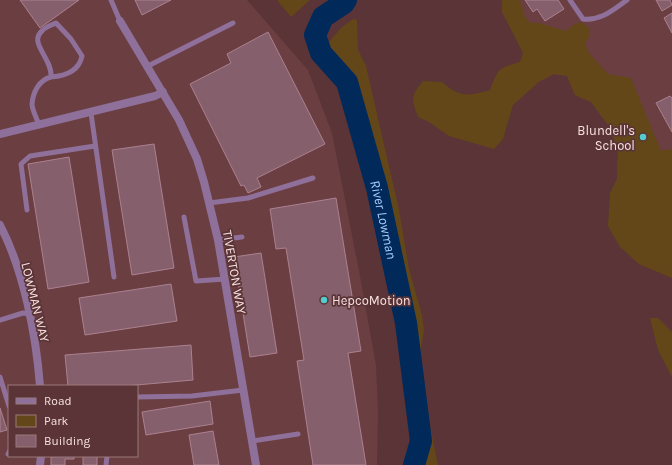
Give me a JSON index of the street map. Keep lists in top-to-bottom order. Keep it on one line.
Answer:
{"streets":{"street":["TIVERTON WAY","LOWMAN WAY"]},"water":["River Lowman"],"places":["Blundell's School","HepcoMotion"],"legend":["Road","Park","Building"]}
